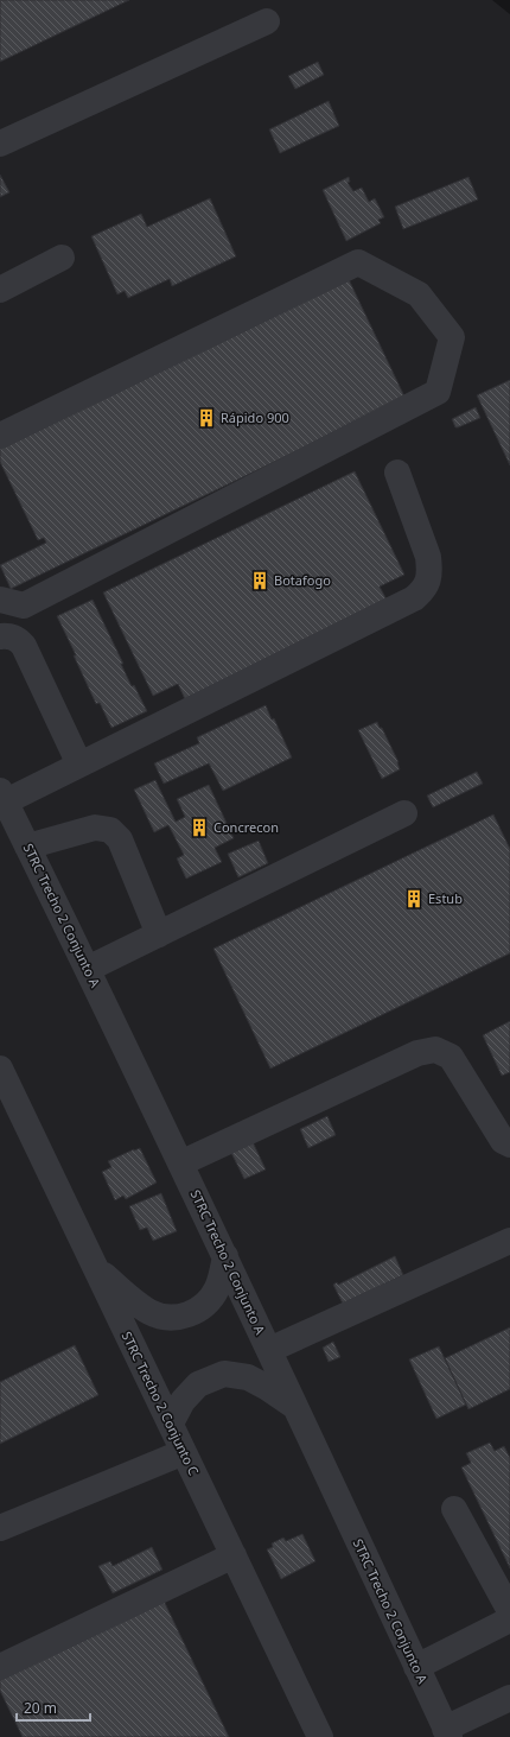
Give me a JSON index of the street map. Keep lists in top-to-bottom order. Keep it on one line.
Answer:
{"streets":{"street":["STRC Trecho 2 Conjunto A","STRC Trecho 2 Conjunto C"]},"places":{"building":["Rápido 900","Botafogo","Concrecon","Estub"]},"scale_bar":"20 m"}
